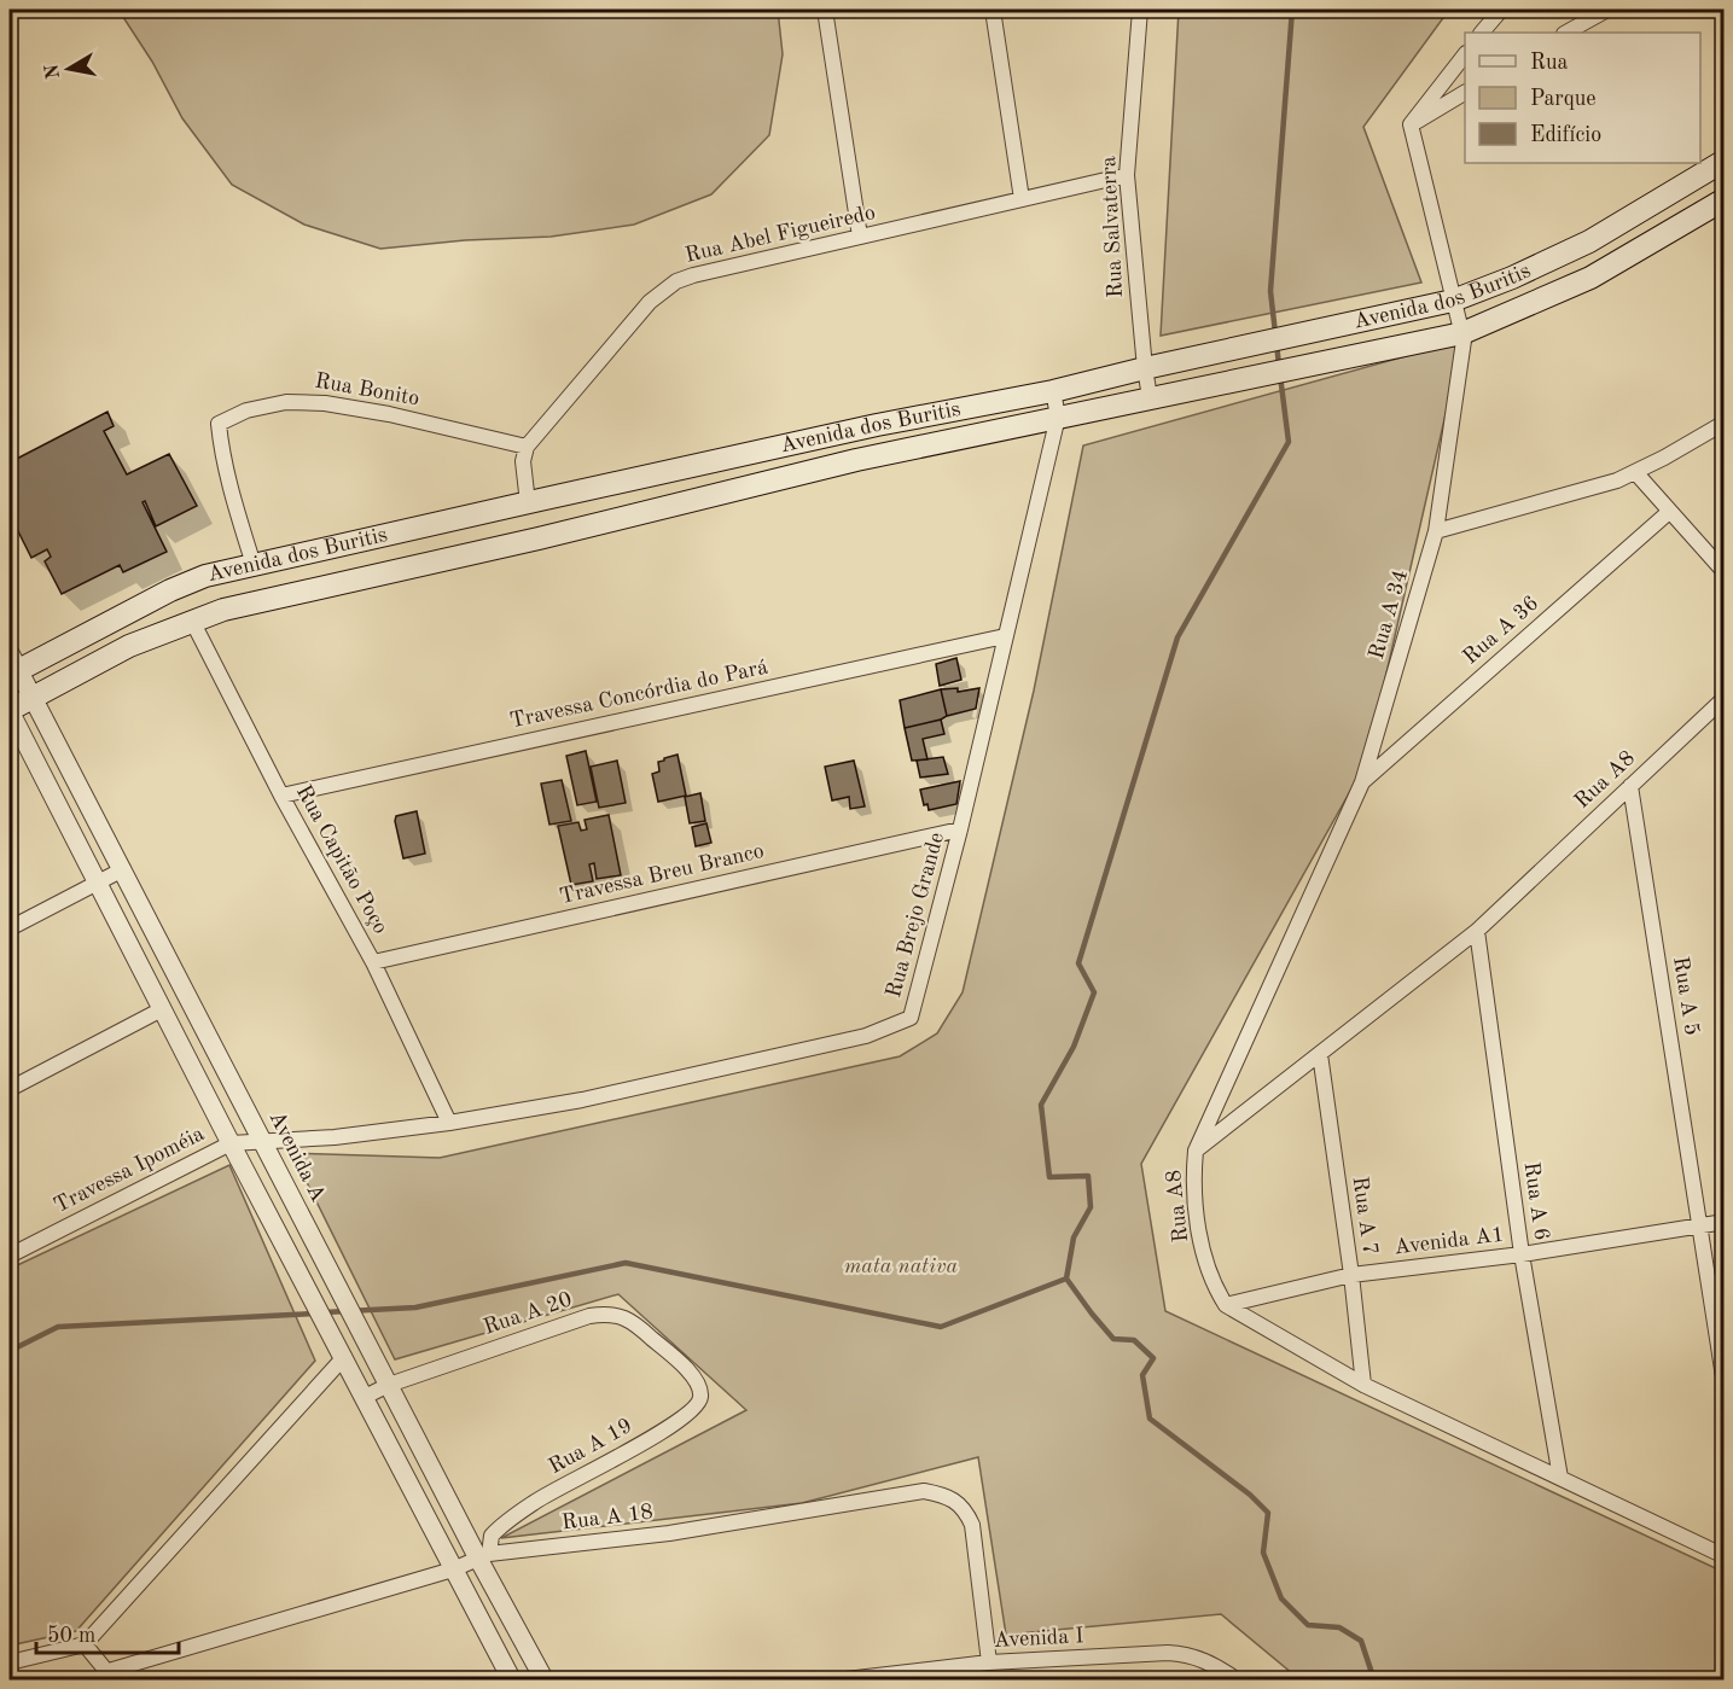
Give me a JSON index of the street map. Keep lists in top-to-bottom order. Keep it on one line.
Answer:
{"streets":{"main road":["Avenida dos Buritis"],"street":["Rua Salvaterra","Rua Abel Figueiredo","Rua Bonito","Rua A 34","Rua A 36","Travessa Concórdia do Pará","Rua A8","Rua Capitão Poço","Travessa Breu Branco","Rua Brejo Grande","Rua A 5","Avenida A","Travessa Ipoméia","Rua A 6","Rua A 7","Avenida A1","Rua A 20","Rua A 19","Rua A 18","Avenida I"]},"crossings":[["Rua Salvaterra","Rua Abel Figueiredo"],["Rua Salvaterra","Avenida dos Buritis"],["Rua Abel Figueiredo","Rua Bonito"],["Avenida dos Buritis","Rua Bonito"],["Avenida dos Buritis","Rua A 34"],["Avenida dos Buritis","Rua Capitão Poço"],["Avenida dos Buritis","Rua Brejo Grande"],["Avenida dos Buritis","Avenida A"],["Rua A 34","Rua A 36"],["Rua A 34","Rua A8"],["Travessa Concórdia do Pará","Rua Capitão Poço"],["Travessa Concórdia do Pará","Rua Brejo Grande"],["Rua A8","Rua A 5"],["Rua A8","Rua A 6"],["Rua A8","Rua A 7"],["Rua A8","Avenida A1"],["Rua Capitão Poço","Travessa Breu Branco"],["Rua Capitão Poço","Rua Brejo Grande"],["Travessa Breu Branco","Rua Brejo Grande"],["Rua Brejo Grande","Avenida A"],["Rua Brejo Grande","Travessa Ipoméia"],["Rua A 5","Avenida A1"],["Avenida A","Rua A 20"],["Avenida A","Rua A 19"],["Avenida A","Rua A 18"],["Rua A 6","Avenida A1"],["Rua A 7","Avenida A1"],["Rua A 20","Rua A 19"],["Rua A 19","Rua A 18"],["Rua A 18","Avenida I"]],"parks":["mata nativa"],"legend":["Rua","Parque","Edifício"],"scale_bar":"50 m","north":"left"}
